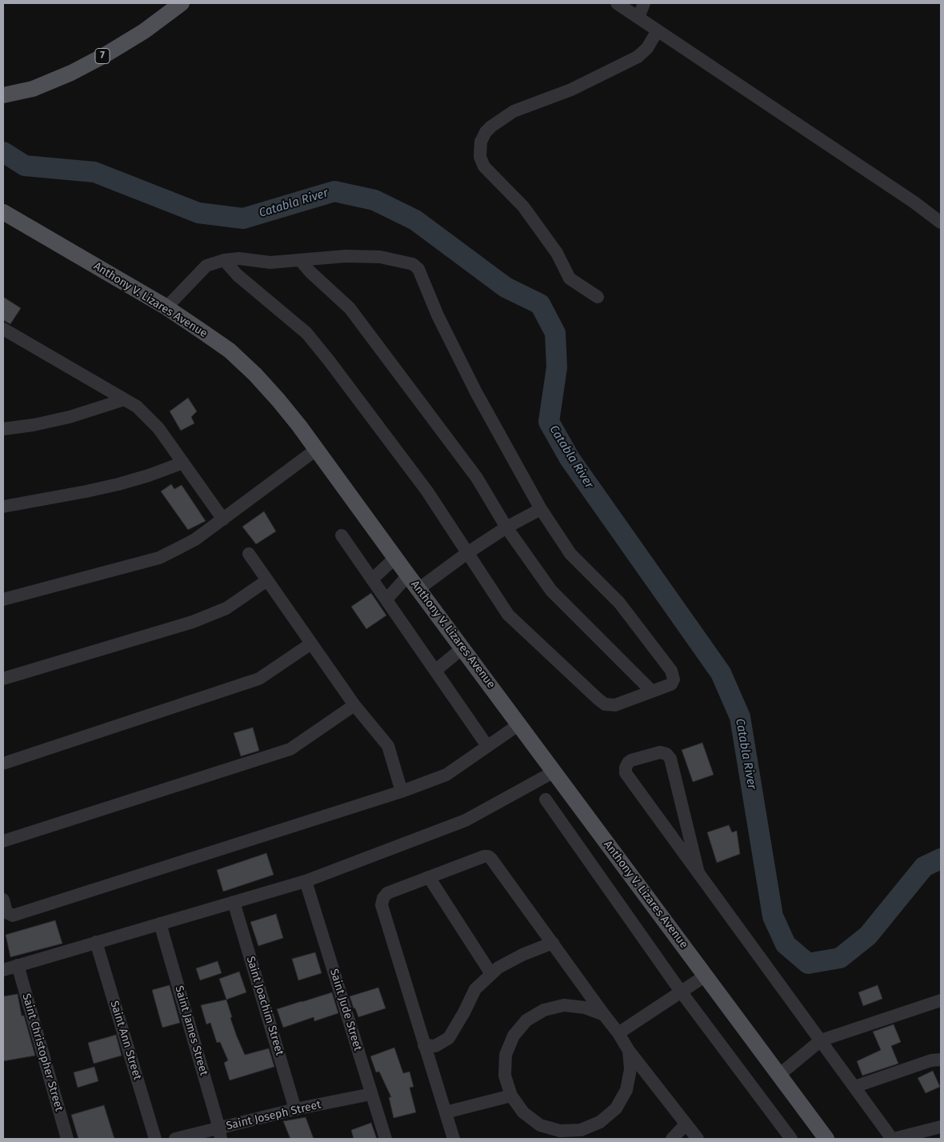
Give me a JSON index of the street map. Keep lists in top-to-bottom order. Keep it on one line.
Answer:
{"streets":{"main road":["7","Anthony V. Lizares Avenue"],"street":["Saint Joachim Street","Saint Jude Street","Saint James Street","Saint Ann Street","Saint Christopher Street","Saint Joseph Street"]},"crossings":[["Saint Joachim Street","Saint Joseph Street"],["Saint Jude Street","Saint Joseph Street"],["Saint James Street","Saint Joseph Street"]],"water":["Catabla River"]}
